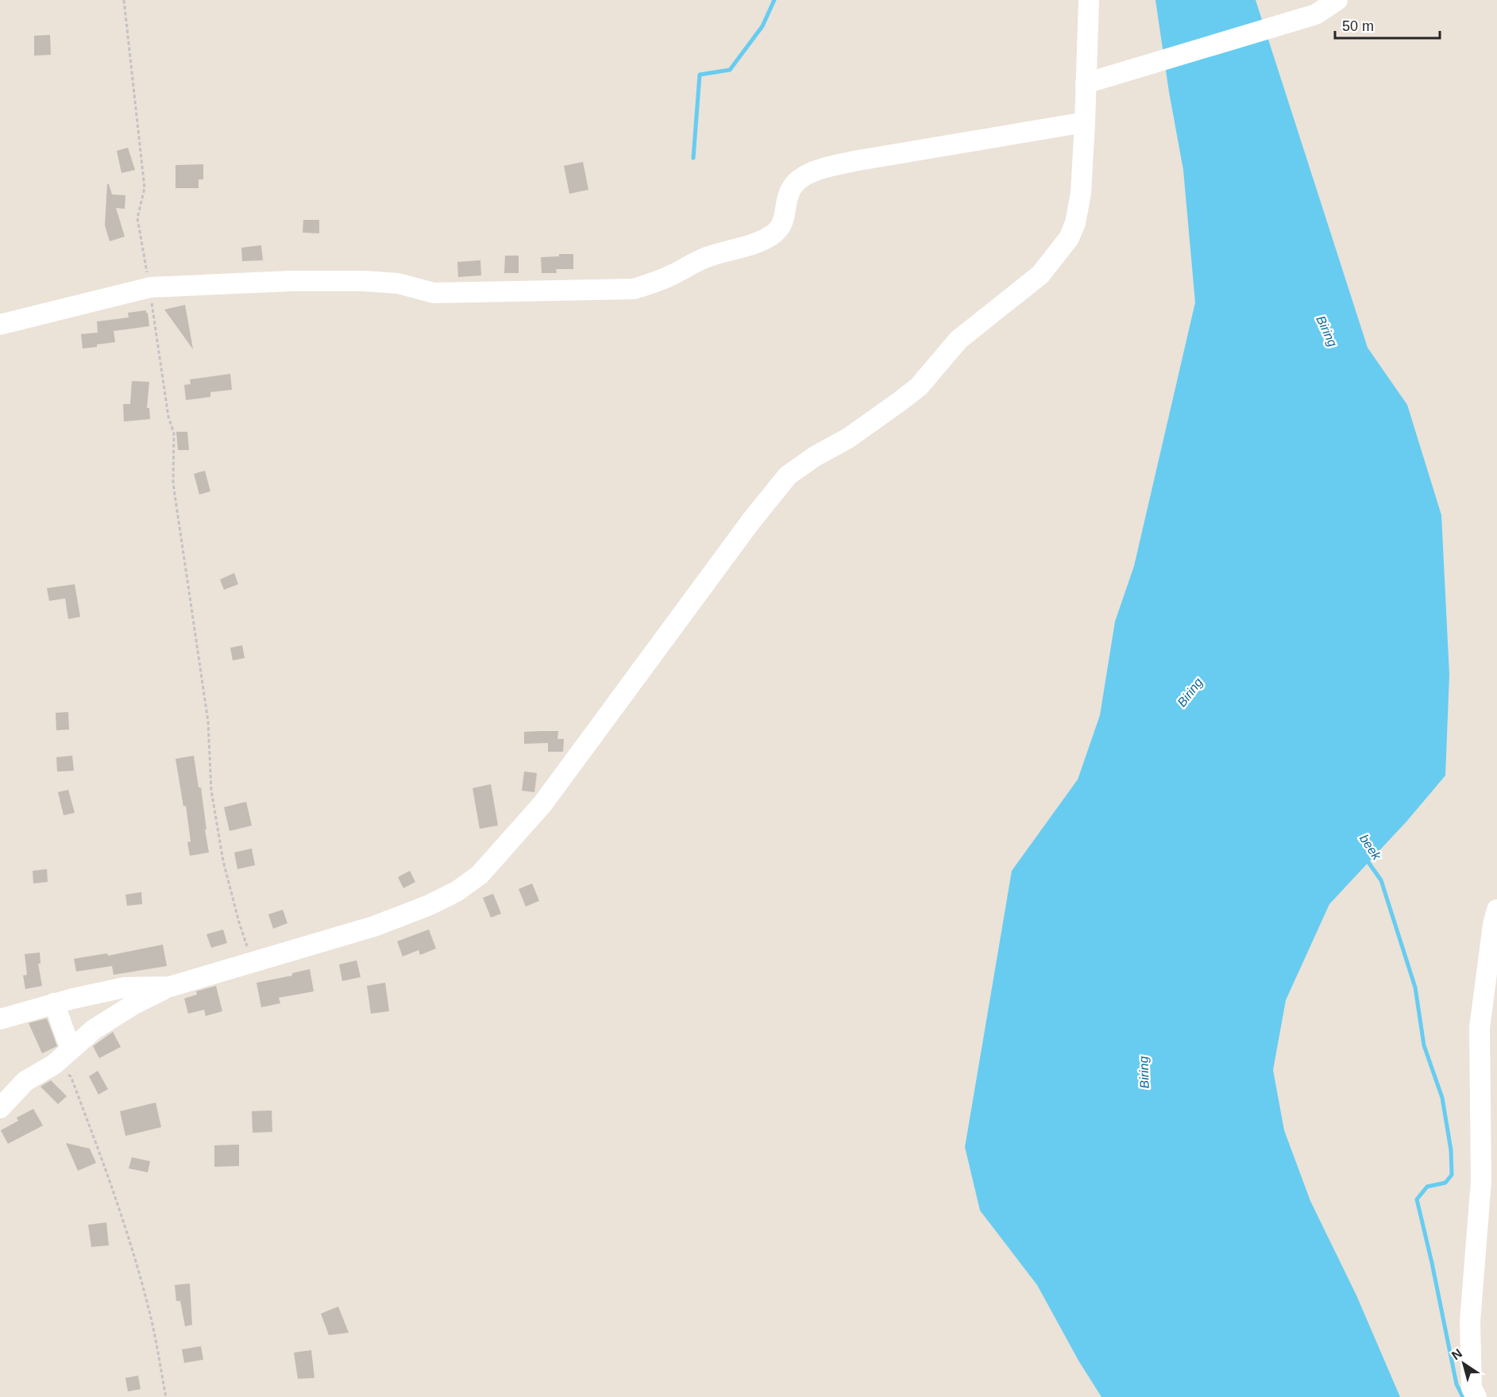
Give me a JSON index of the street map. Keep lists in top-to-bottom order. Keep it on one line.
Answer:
{"water":["Biring","beek"],"scale_bar":"50 m","north":"top left"}
